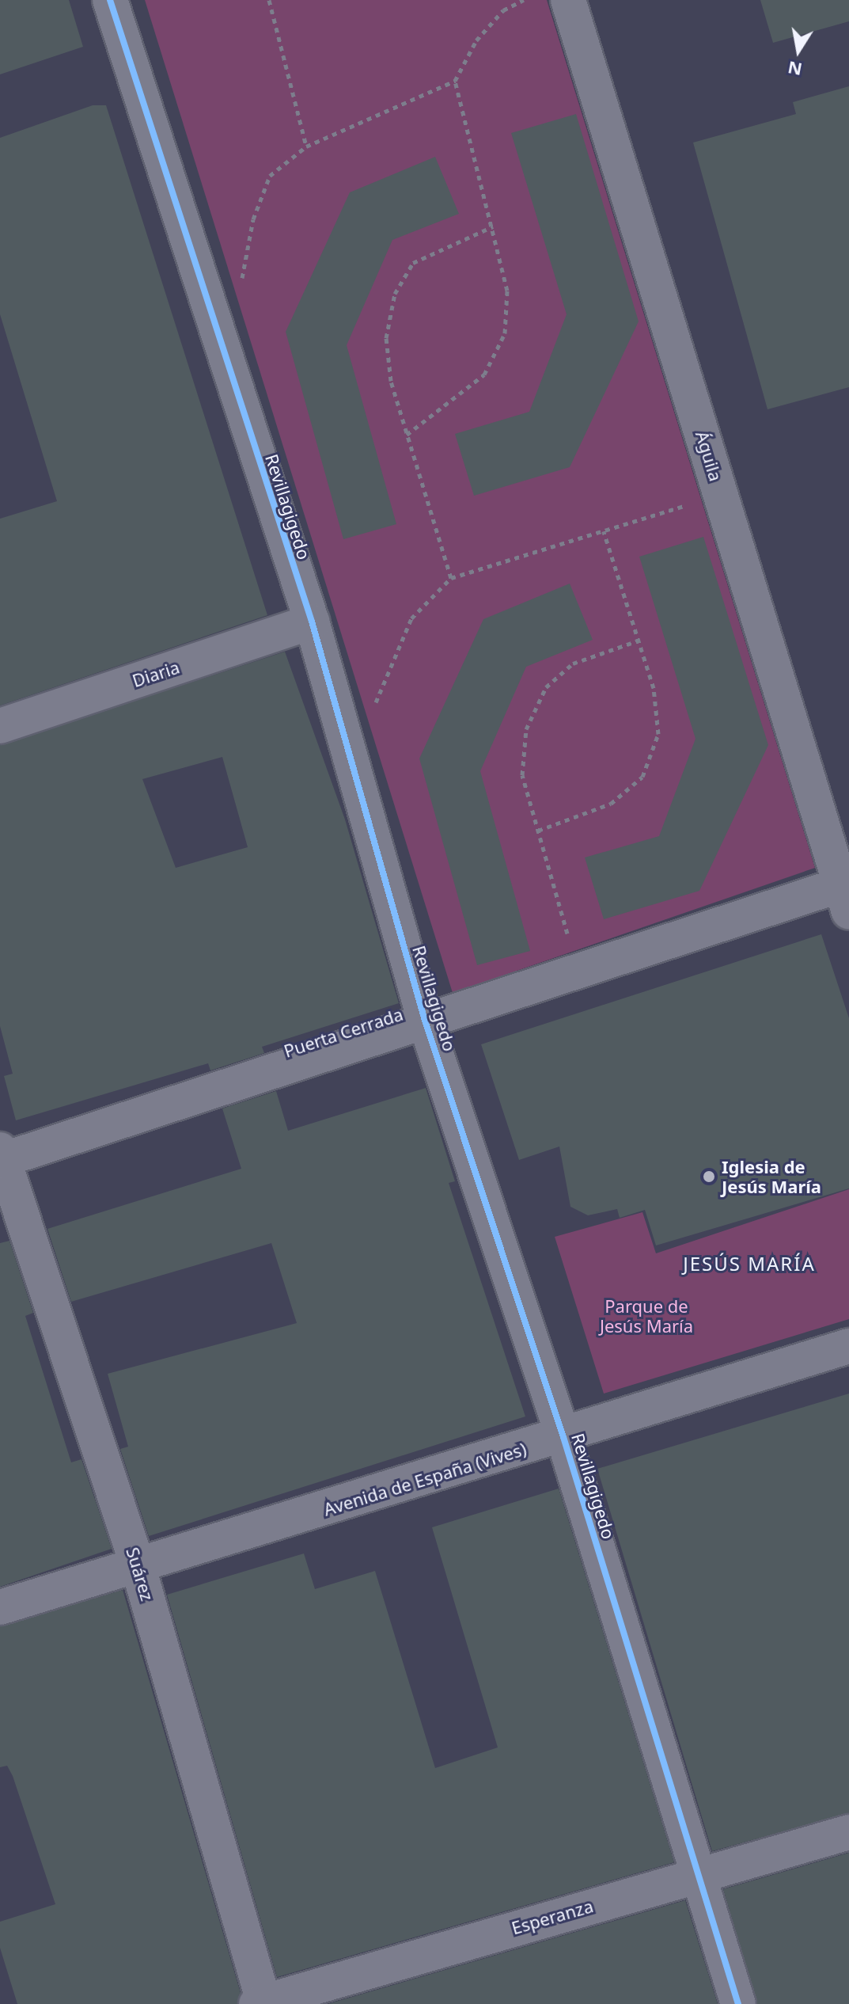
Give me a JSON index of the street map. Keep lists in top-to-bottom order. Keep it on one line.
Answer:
{"streets":{"street":["Águila","Revillagigedo","Diaria","Puerta Cerrada","Avenida de España (Vives)","Suárez","Esperanza"]},"crossings":[["Águila","Puerta Cerrada"],["Revillagigedo","Diaria"],["Revillagigedo","Puerta Cerrada"],["Revillagigedo","Avenida de España (Vives)"],["Revillagigedo","Esperanza"],["Puerta Cerrada","Suárez"],["Avenida de España (Vives)","Suárez"],["Suárez","Esperanza"]],"districts":["JESÚS MARÍA"],"parks":["Parque de Jesús María"],"places":["Iglesia de Jesús María"],"north":"bottom"}
